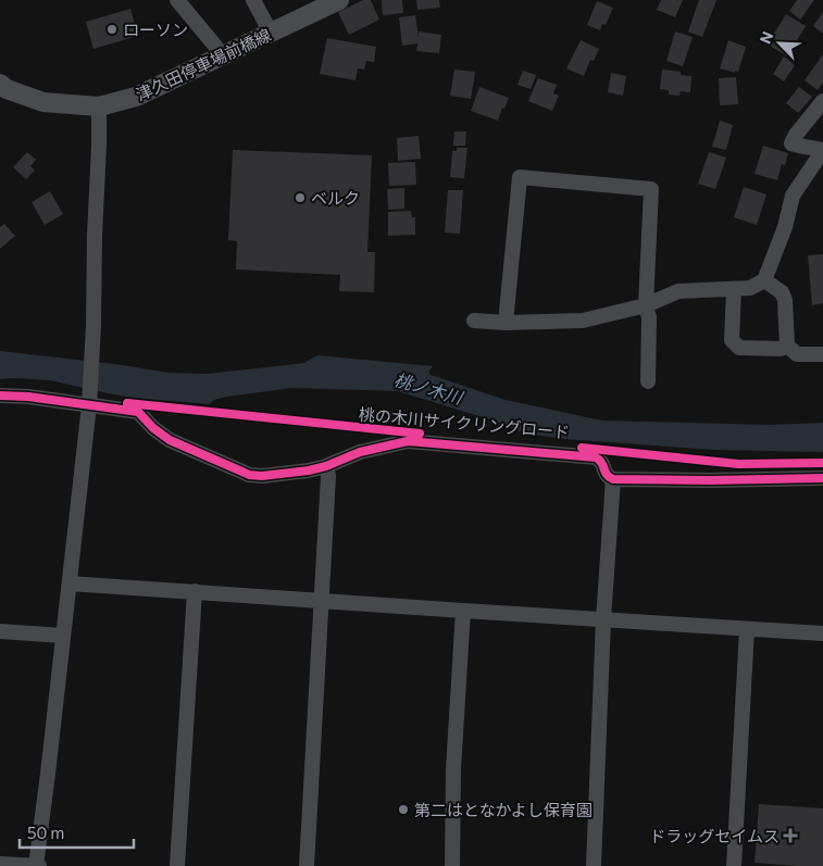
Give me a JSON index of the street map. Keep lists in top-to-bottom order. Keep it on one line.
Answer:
{"streets":{"main road":["津久田停車場前橋線"],"cycle path":["桃の木川サイクリングロード"]},"water":["桃ノ木川"],"places":{"other":["ローソン","ベルク","第二はとなかよし保育園"],"health":["ドラッグセイムス"]},"scale_bar":"50 m","north":"top left"}
